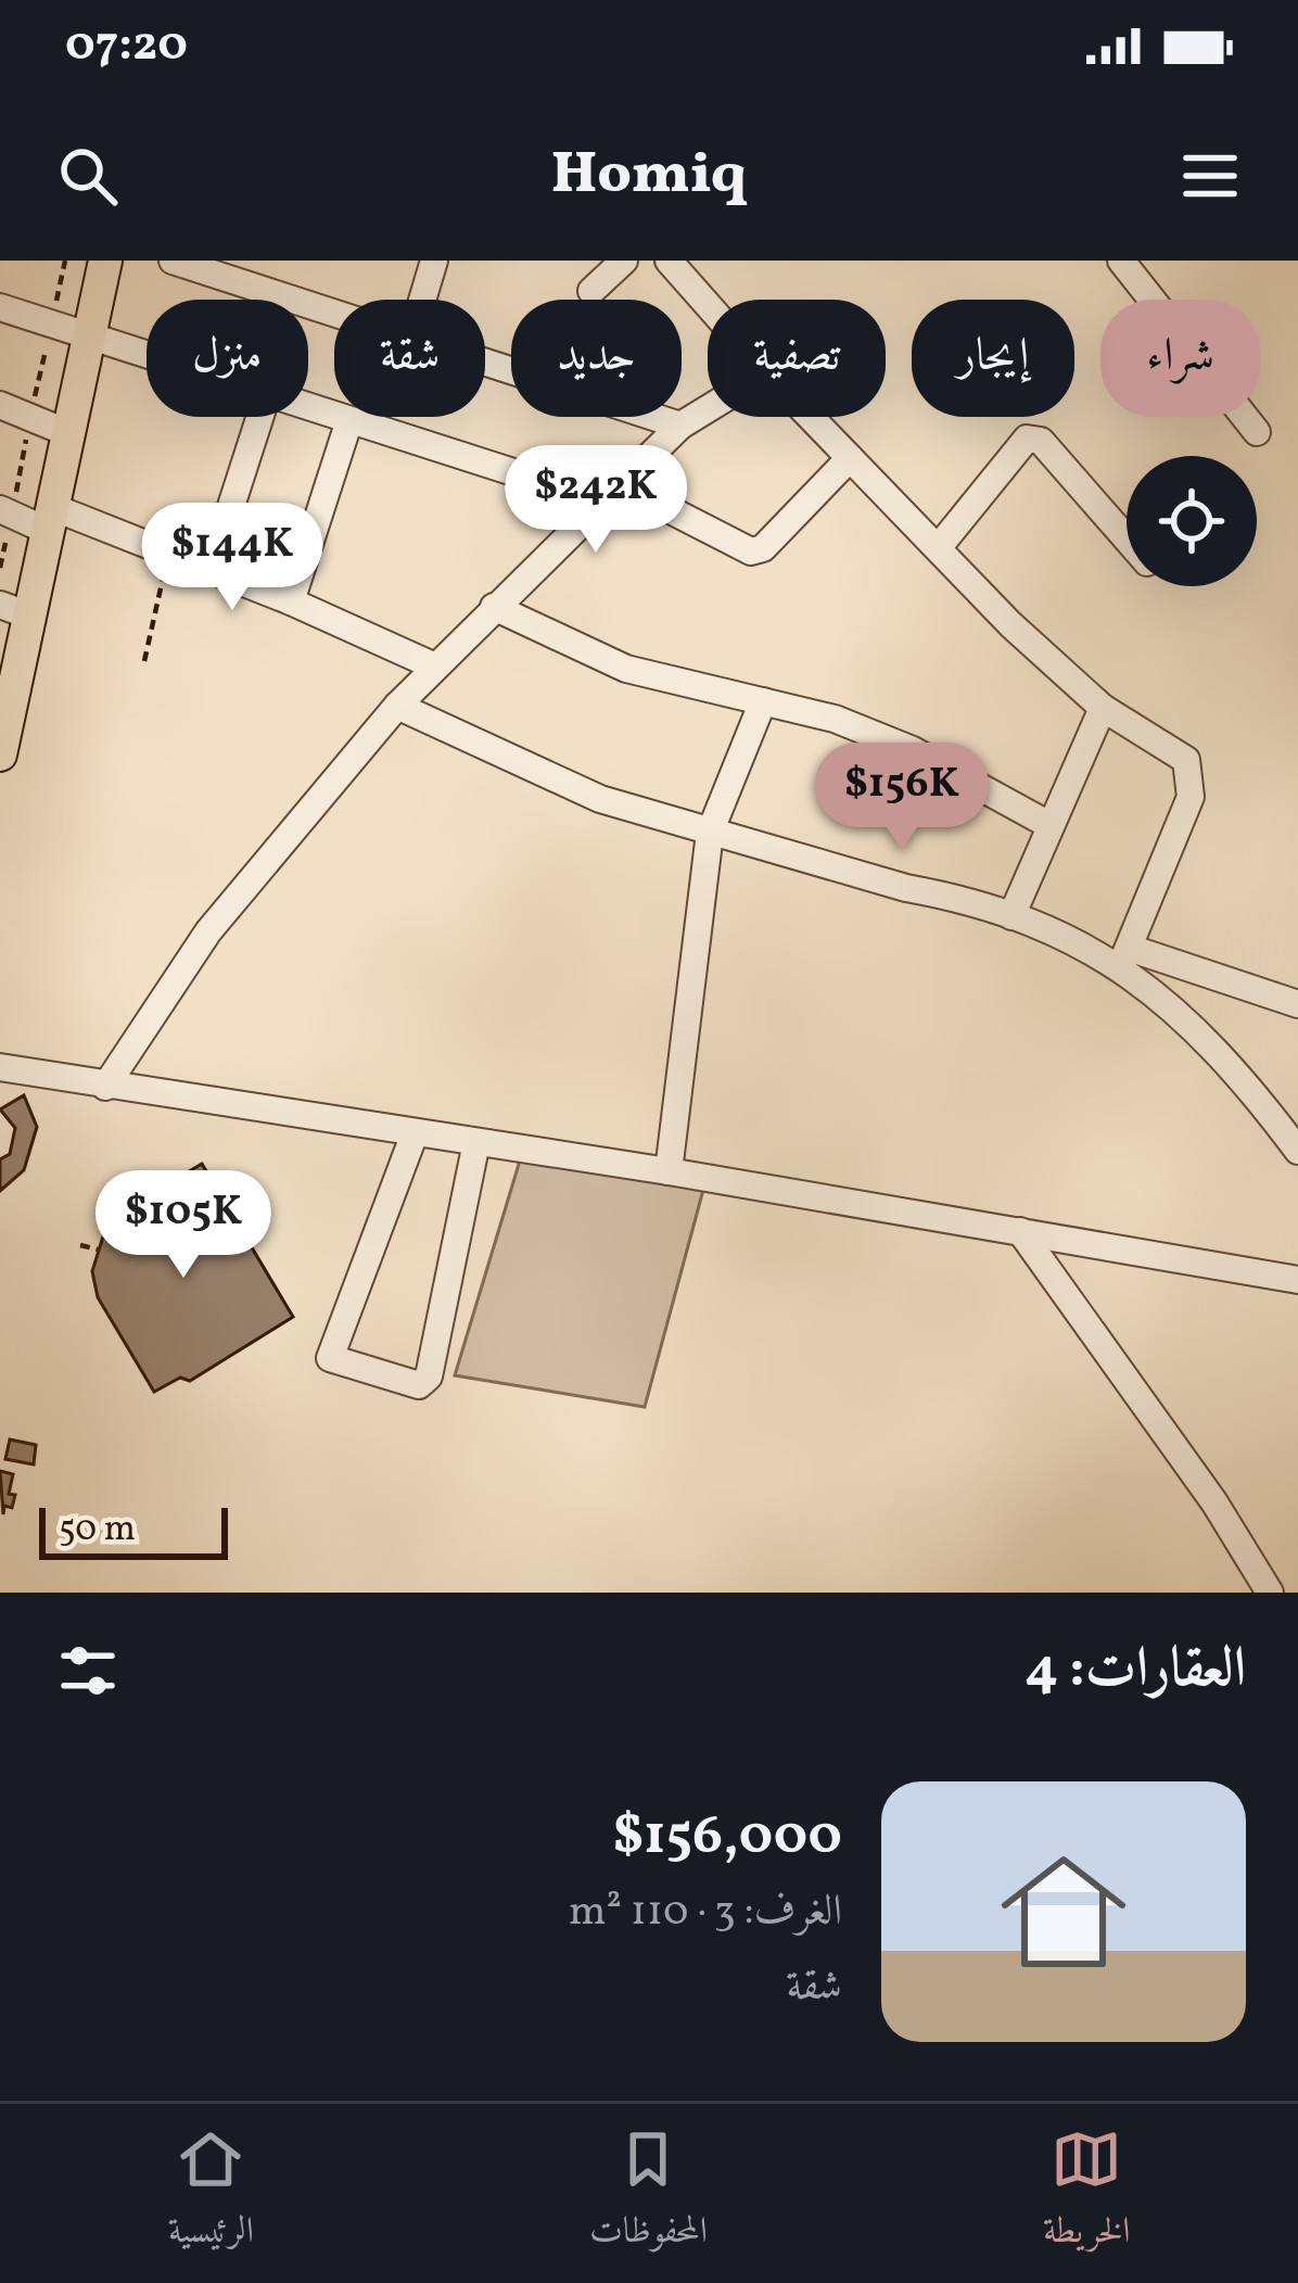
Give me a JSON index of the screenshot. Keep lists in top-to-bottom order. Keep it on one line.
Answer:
{"scale_bar":"50 m","page":{"status":"07:20","header":"Homiq","chip":["شراء","إيجار","تصفية","جديد","شقة","منزل"],"price":["$242K","$144K","$156K","$105K"],"scale":"50 m","heading":"العقارات: 4","list":[{"name":"$156,000","note":"الغرف: 3 · 110 m² · شقة"}],"tabs":["الخريطة","المحفوظات","الرئيسية"]}}
